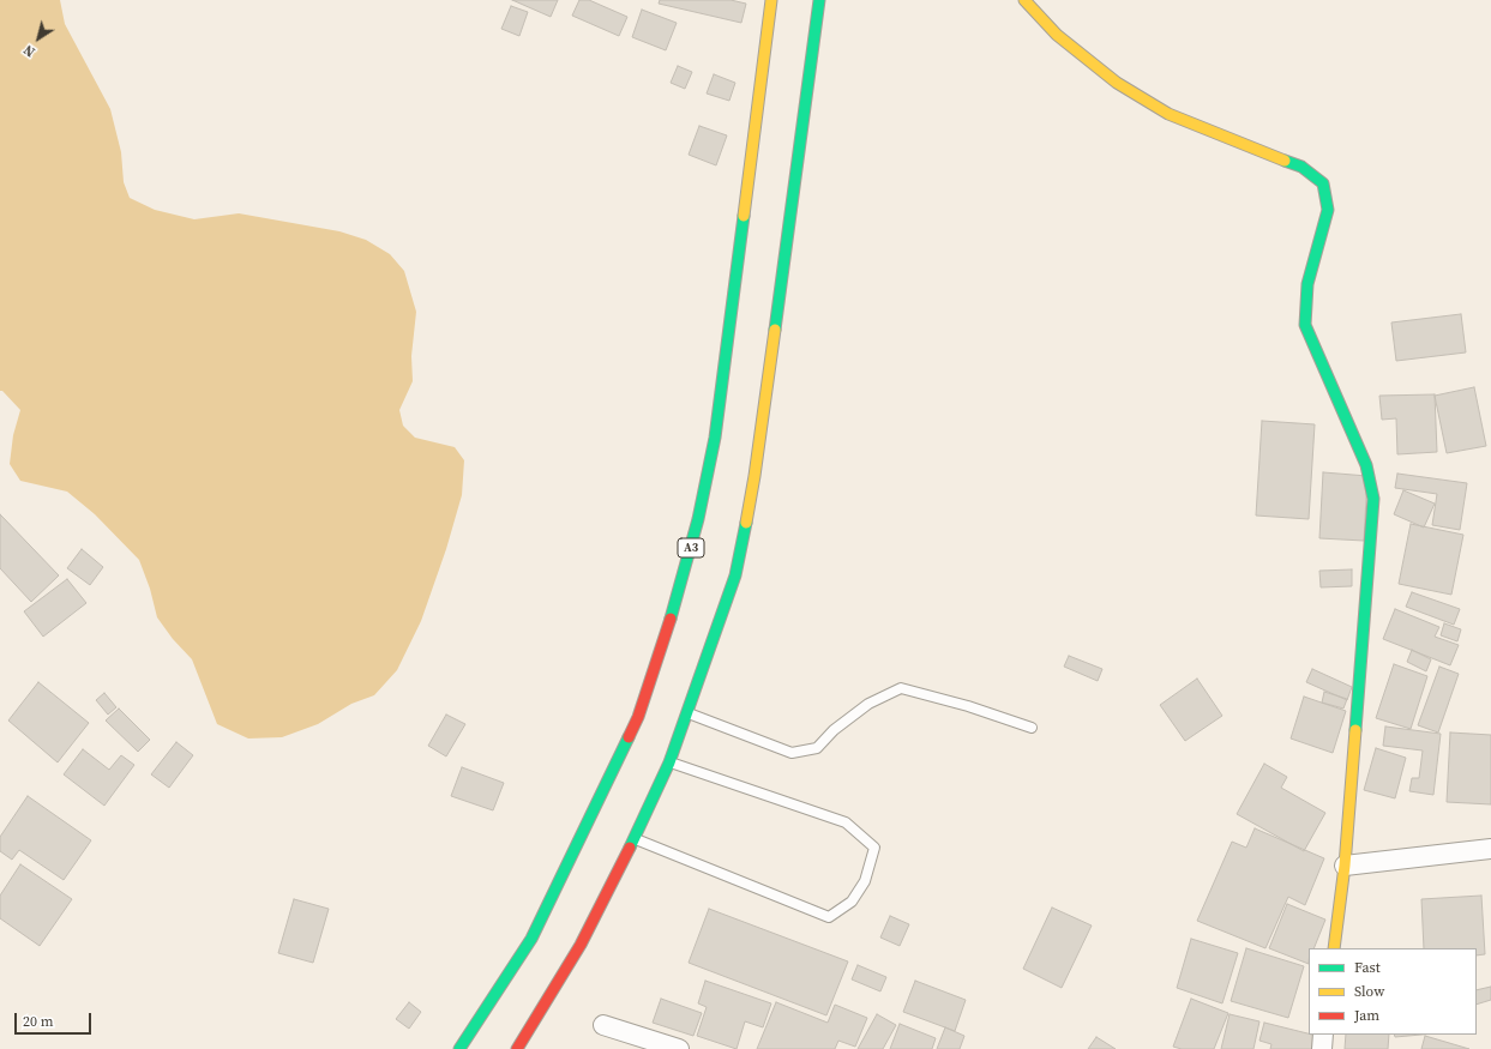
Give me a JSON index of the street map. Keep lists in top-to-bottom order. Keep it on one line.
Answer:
{"streets":{"main road":["A3"]},"legend":["Fast","Slow","Jam"],"scale_bar":"20 m","north":"bottom left"}
